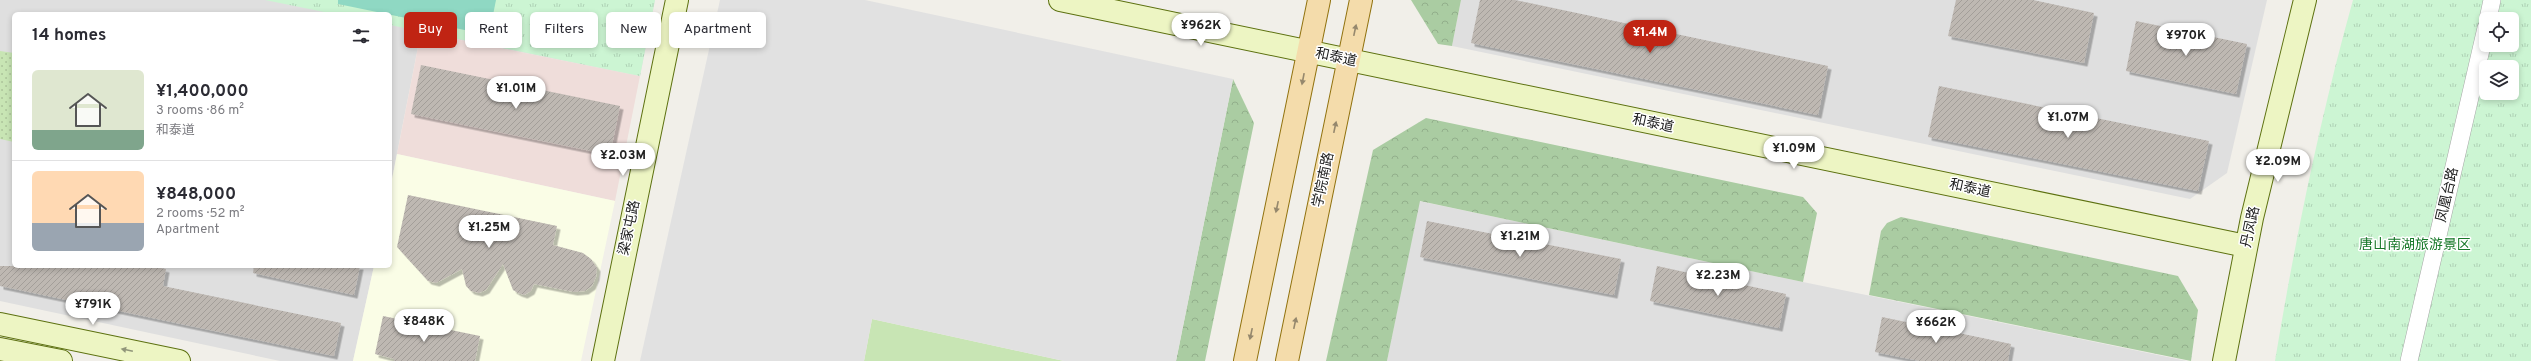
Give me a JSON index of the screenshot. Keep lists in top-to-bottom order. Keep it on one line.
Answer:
{"streets":{"main road":["学院南路"],"street":["和泰道","凤凰台路","丹凤路","梁家屯路"]},"crossings":[["和泰道","学院南路"],["和泰道","丹凤路"]],"parks":["唐山南湖旅游景区"],"page":{"chip":["Buy","Rent","Filters","New","Apartment"],"heading":"14 homes","price":["¥962K","¥1.4M","¥970K","¥1.01M","¥1.07M","¥1.09M","¥2.03M","¥2.09M","¥1.25M","¥1.21M","¥2.23M","¥791K","¥848K","¥662K"],"list":[{"name":"¥1,400,000","note":"3 rooms · 86 m² · 和泰道"},{"name":"¥848,000","note":"2 rooms · 52 m² · Apartment"}]}}
